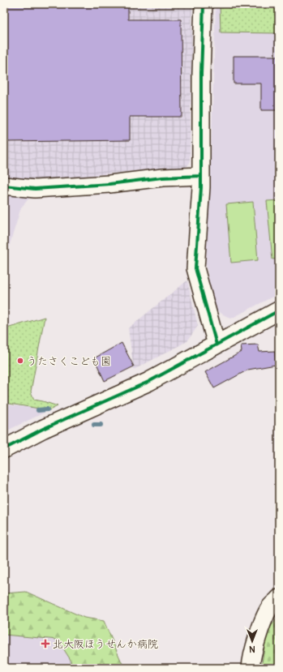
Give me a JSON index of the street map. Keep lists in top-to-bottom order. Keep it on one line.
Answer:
{"places":{"other":["うたさくこども園"],"health":["北大阪ほうせんか病院"]},"north":"bottom"}
